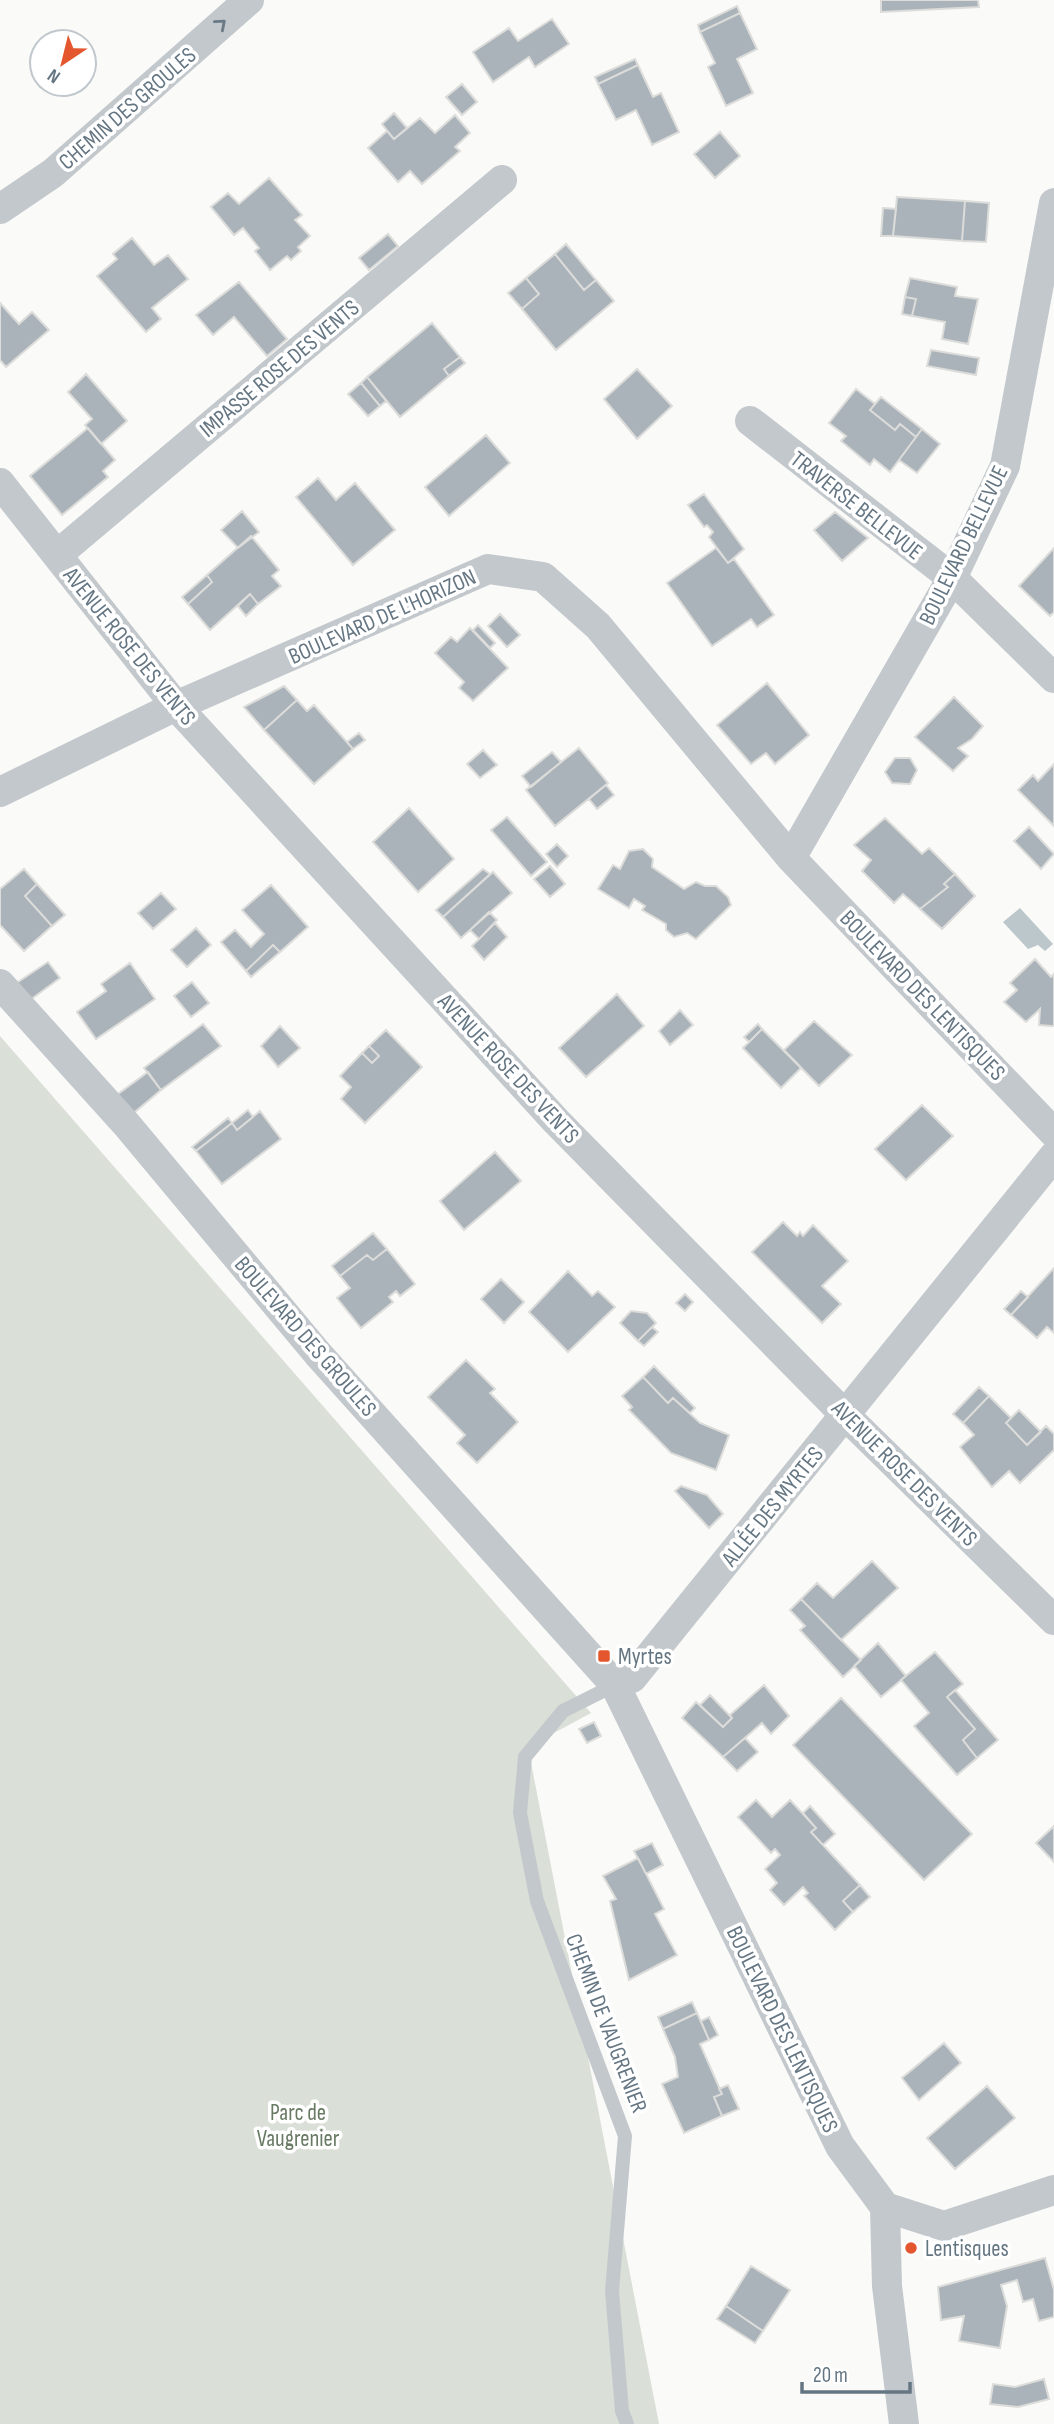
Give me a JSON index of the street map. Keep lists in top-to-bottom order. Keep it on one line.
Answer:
{"streets":{"street":["CHEMIN DES GROULES","IMPASSE ROSE DES VENTS","TRAVERSE BELLEVUE","BOULEVARD BELLEVUE","BOULEVARD DE L'HORIZON","AVENUE ROSE DES VENTS","BOULEVARD DES LENTISQUES","BOULEVARD DES GROULES","ALLÉE DES MYRTES"],"lane":["CHEMIN DE VAUGRENIER"]},"crossings":[["IMPASSE ROSE DES VENTS","AVENUE ROSE DES VENTS"],["TRAVERSE BELLEVUE","BOULEVARD BELLEVUE"],["BOULEVARD BELLEVUE","BOULEVARD DE L'HORIZON"],["BOULEVARD BELLEVUE","BOULEVARD DES LENTISQUES"],["BOULEVARD DE L'HORIZON","AVENUE ROSE DES VENTS"],["BOULEVARD DE L'HORIZON","BOULEVARD DES LENTISQUES"],["AVENUE ROSE DES VENTS","ALLÉE DES MYRTES"],["BOULEVARD DES LENTISQUES","BOULEVARD DES GROULES"],["BOULEVARD DES LENTISQUES","ALLÉE DES MYRTES"],["BOULEVARD DES LENTISQUES","CHEMIN DE VAUGRENIER"],["BOULEVARD DES GROULES","ALLÉE DES MYRTES"],["BOULEVARD DES GROULES","CHEMIN DE VAUGRENIER"],["ALLÉE DES MYRTES","CHEMIN DE VAUGRENIER"]],"one_way":["CHEMIN DES GROULES"],"parks":["Parc de Vaugrenier"],"places":{"transit":["Myrtes"],"other":["Lentisques"]},"scale_bar":"20 m","north":"bottom left"}
